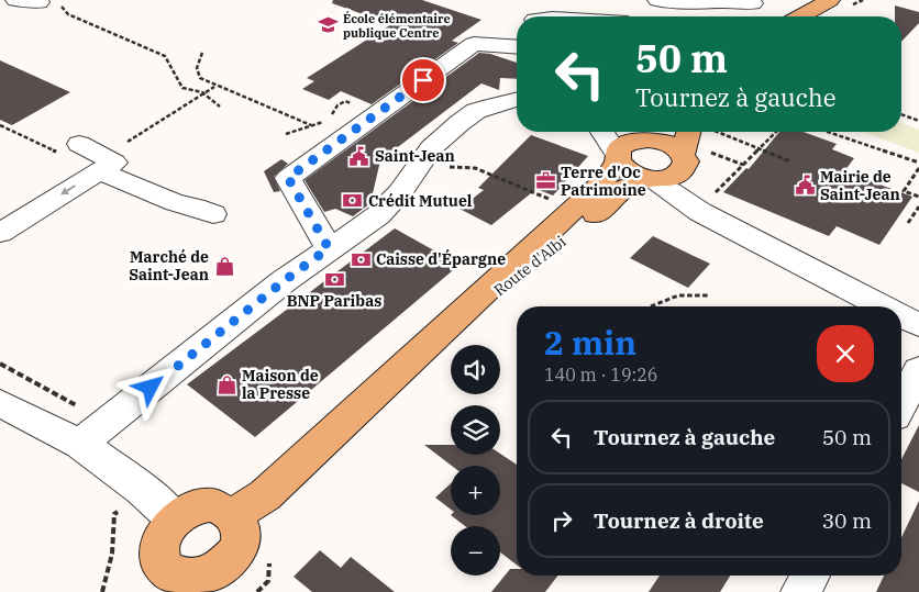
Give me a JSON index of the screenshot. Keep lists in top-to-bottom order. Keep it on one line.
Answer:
{"streets":{"main road":["Route d'Albi"]},"places":{"school or university":["École élémentaire publique Centre"],"public building":["Saint-Jean","Mairie de Saint-Jean"],"office":["Terre d'Oc Patrimoine"],"bank":["Crédit Mutuel","Caisse d'Épargne","BNP Paribas"],"shop":["Marché de Saint-Jean","Maison de la Presse"]},"page":{"turn":["50 m","Tournez à gauche"],"heading":["2 min","140 m · 19:26"],"map_buttons":["+","−"],"list":[{"name":"Tournez à gauche","value":"50 m"},{"name":"Tournez à droite","value":"30 m"}]}}
